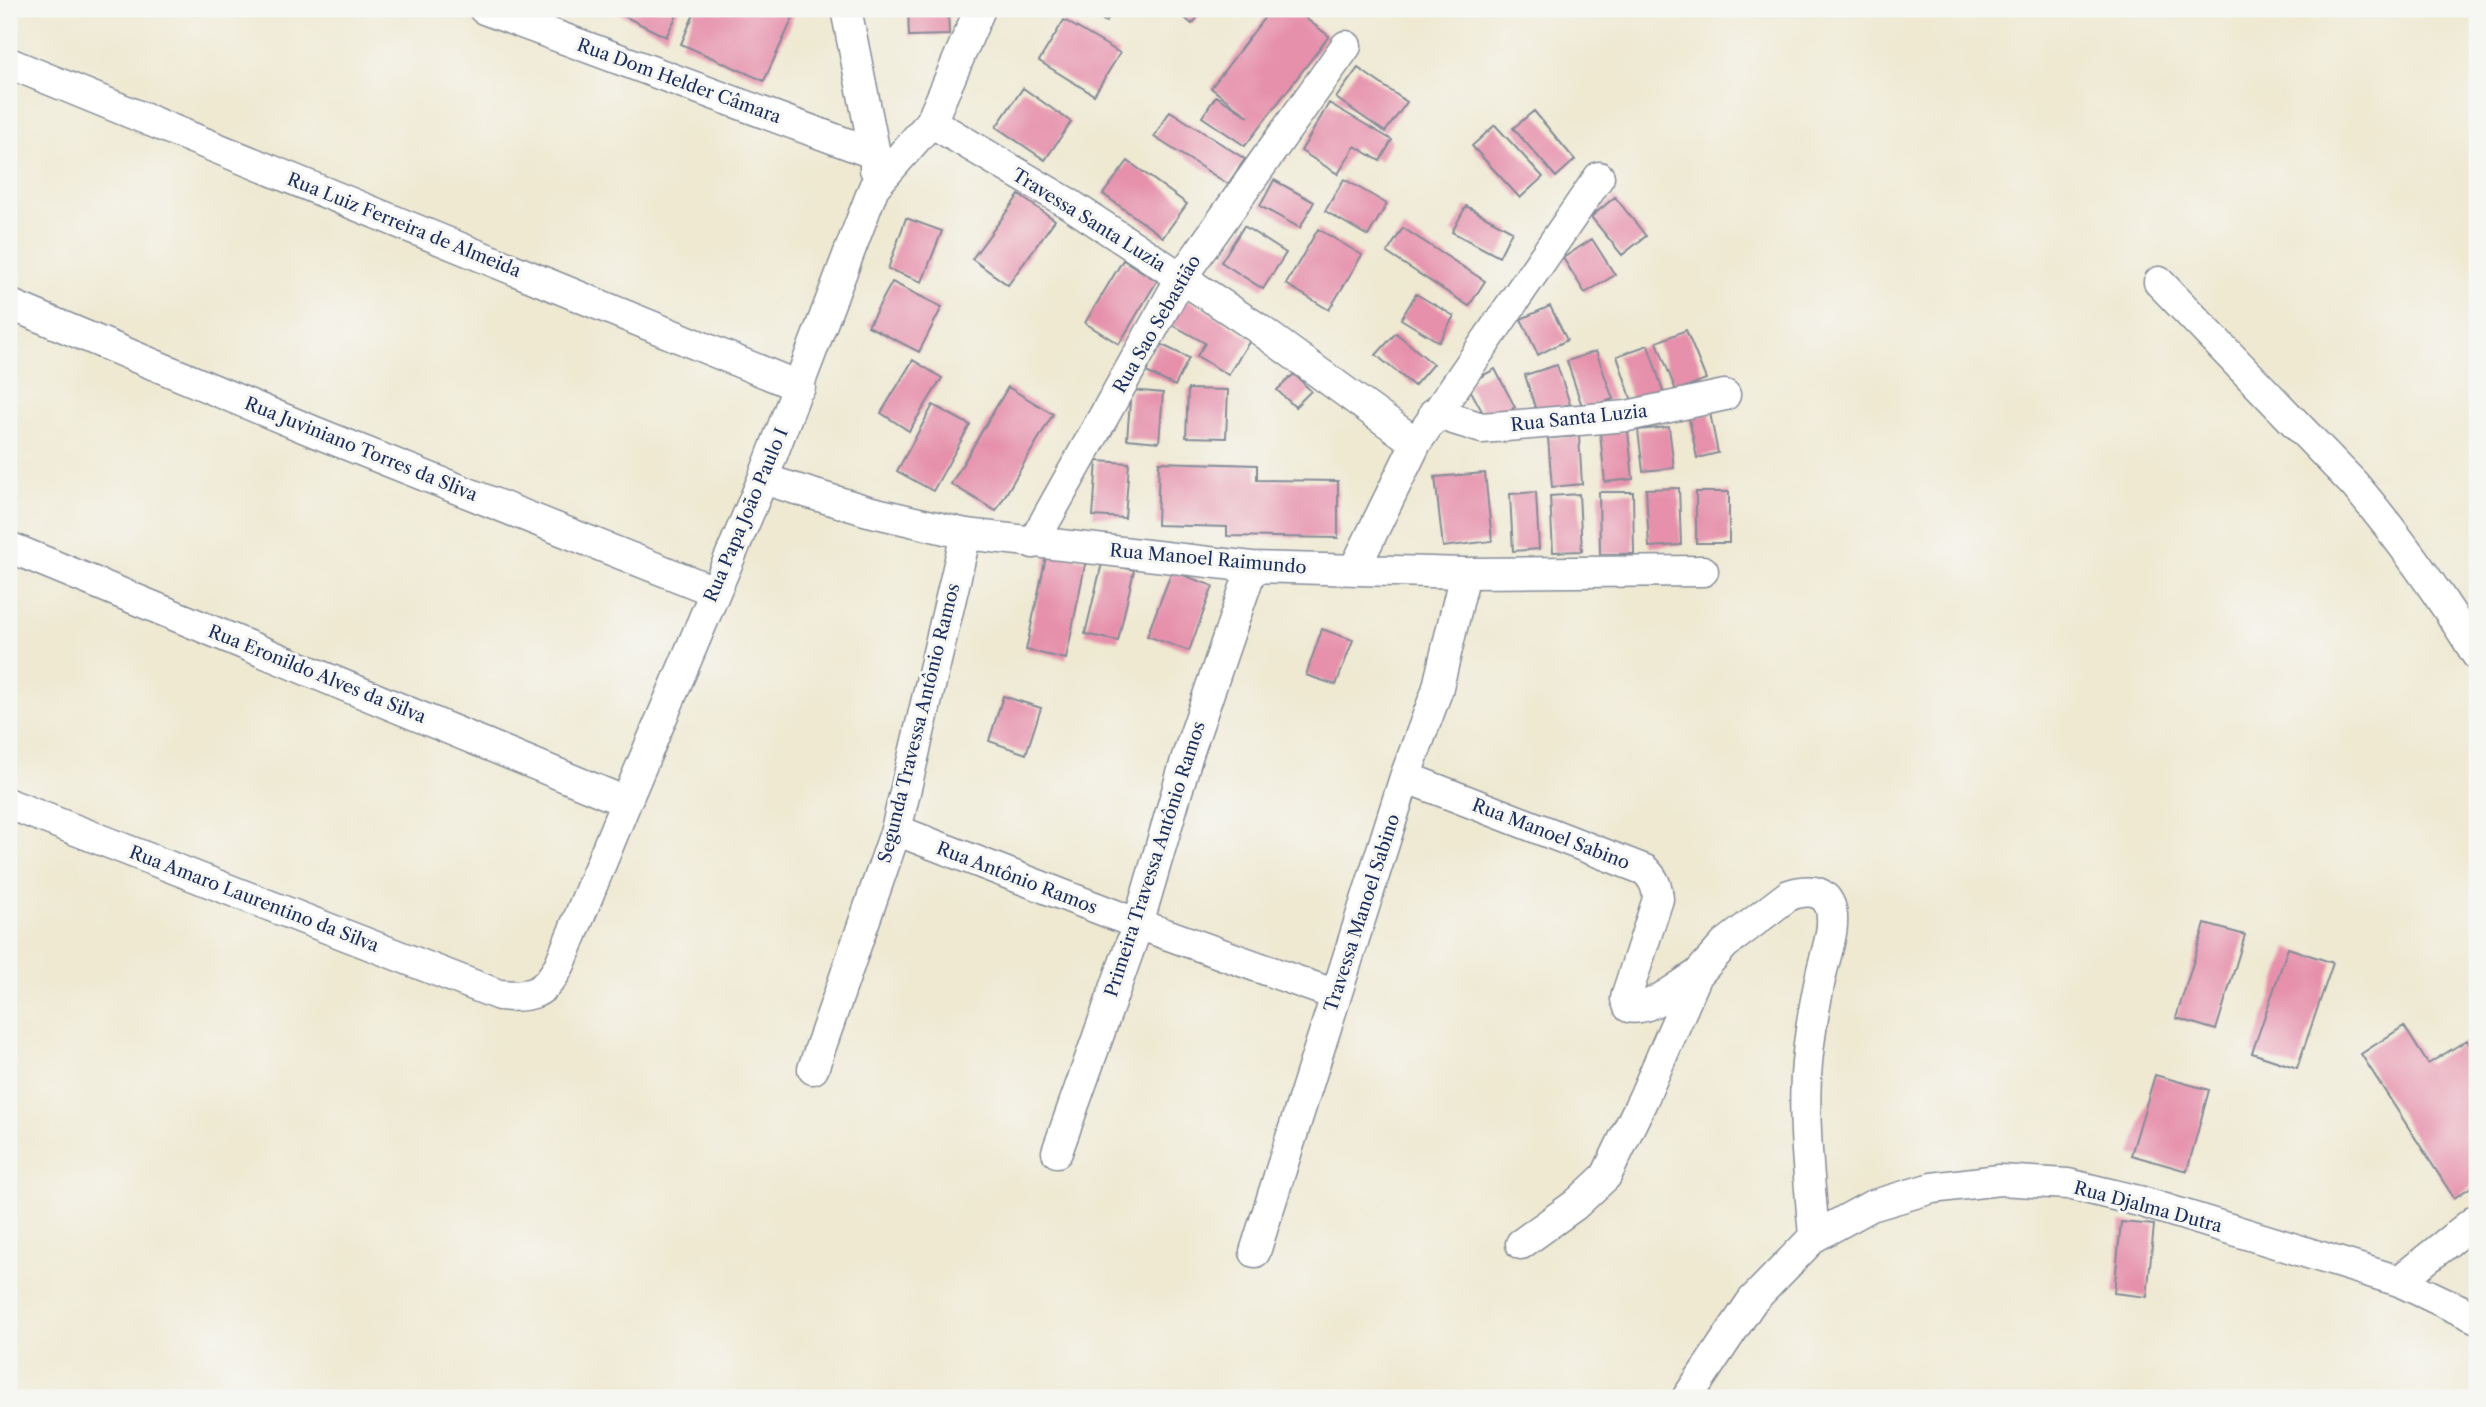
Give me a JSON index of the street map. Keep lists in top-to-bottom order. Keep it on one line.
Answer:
{"streets":{"street":["Rua Dom Helder Câmara","Travessa Santa Luzia","Rua Luiz Ferreira de Almeida","Rua Sao Sebastião","Rua Santa Luzia","Rua Juviniano Torres da Sliva","Rua Papa João Paulo I","Rua Manoel Raimundo","Rua Eronildo Alves da Silva","Segunda Travessa Antônio Ramos","Rua Manoel Sabino","Primeira Travessa Antônio Ramos","Rua Antônio Ramos","Rua Amaro Laurentino da Silva","Travessa Manoel Sabino","Rua Djalma Dutra"]},"crossings":[["Travessa Santa Luzia","Rua Sao Sebastião"],["Travessa Santa Luzia","Rua Papa João Paulo I"],["Rua Luiz Ferreira de Almeida","Rua Papa João Paulo I"],["Rua Sao Sebastião","Rua Manoel Raimundo"],["Rua Juviniano Torres da Sliva","Rua Papa João Paulo I"],["Rua Papa João Paulo I","Rua Manoel Raimundo"],["Rua Papa João Paulo I","Rua Eronildo Alves da Silva"],["Rua Papa João Paulo I","Rua Amaro Laurentino da Silva"],["Rua Manoel Raimundo","Segunda Travessa Antônio Ramos"],["Rua Manoel Raimundo","Primeira Travessa Antônio Ramos"],["Rua Manoel Raimundo","Travessa Manoel Sabino"],["Segunda Travessa Antônio Ramos","Rua Antônio Ramos"],["Rua Manoel Sabino","Travessa Manoel Sabino"],["Rua Manoel Sabino","Rua Djalma Dutra"],["Primeira Travessa Antônio Ramos","Rua Antônio Ramos"],["Rua Antônio Ramos","Travessa Manoel Sabino"]]}
